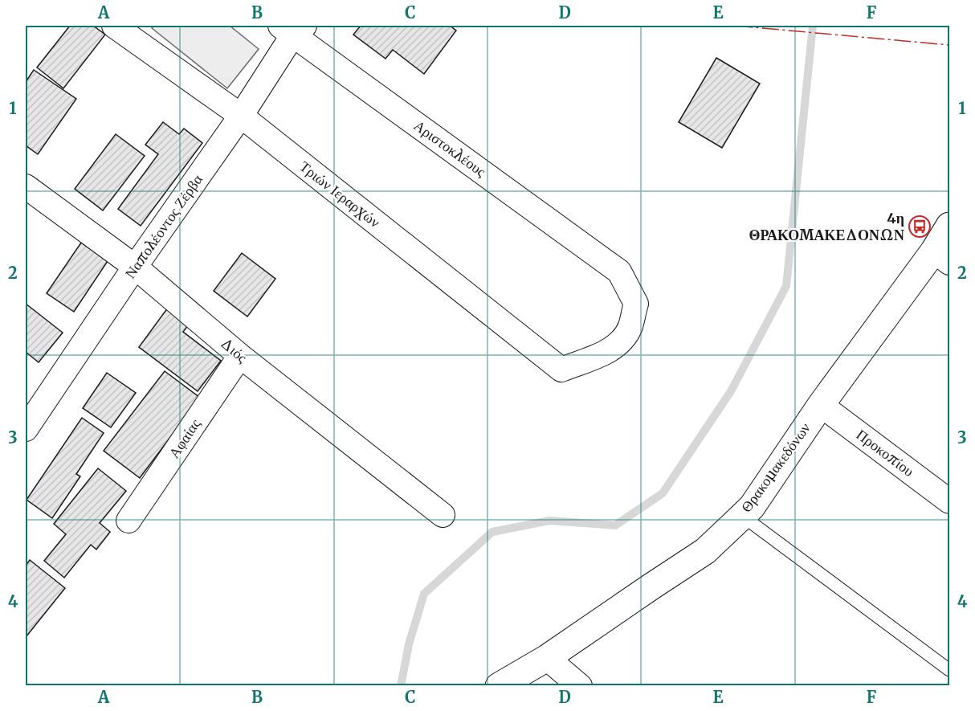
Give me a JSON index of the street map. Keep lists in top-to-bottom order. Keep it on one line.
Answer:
{"streets":{"main road":["Θρακομακεδόνων"],"street":["Αριστοκλέους","Τριών Ιεραρχών","Ναπολέοντος Ζέρβα","Διός","Αφαίας","Προκοπίου"]},"crossings":[["Αριστοκλέους","Τριών Ιεραρχών"],["Αριστοκλέους","Ναπολέοντος Ζέρβα"],["Τριών Ιεραρχών","Ναπολέοντος Ζέρβα"],["Ναπολέοντος Ζέρβα","Διός"],["Διός","Αφαίας"],["Προκοπίου","Θρακομακεδόνων"]],"places":{"bus stop":["4η ΘΡΑΚΟΜΑΚΕΔΟΝΩΝ"]},"grid":{"columns":["A","B","C","D","E","F"],"rows":["1","2","3","4"]}}
